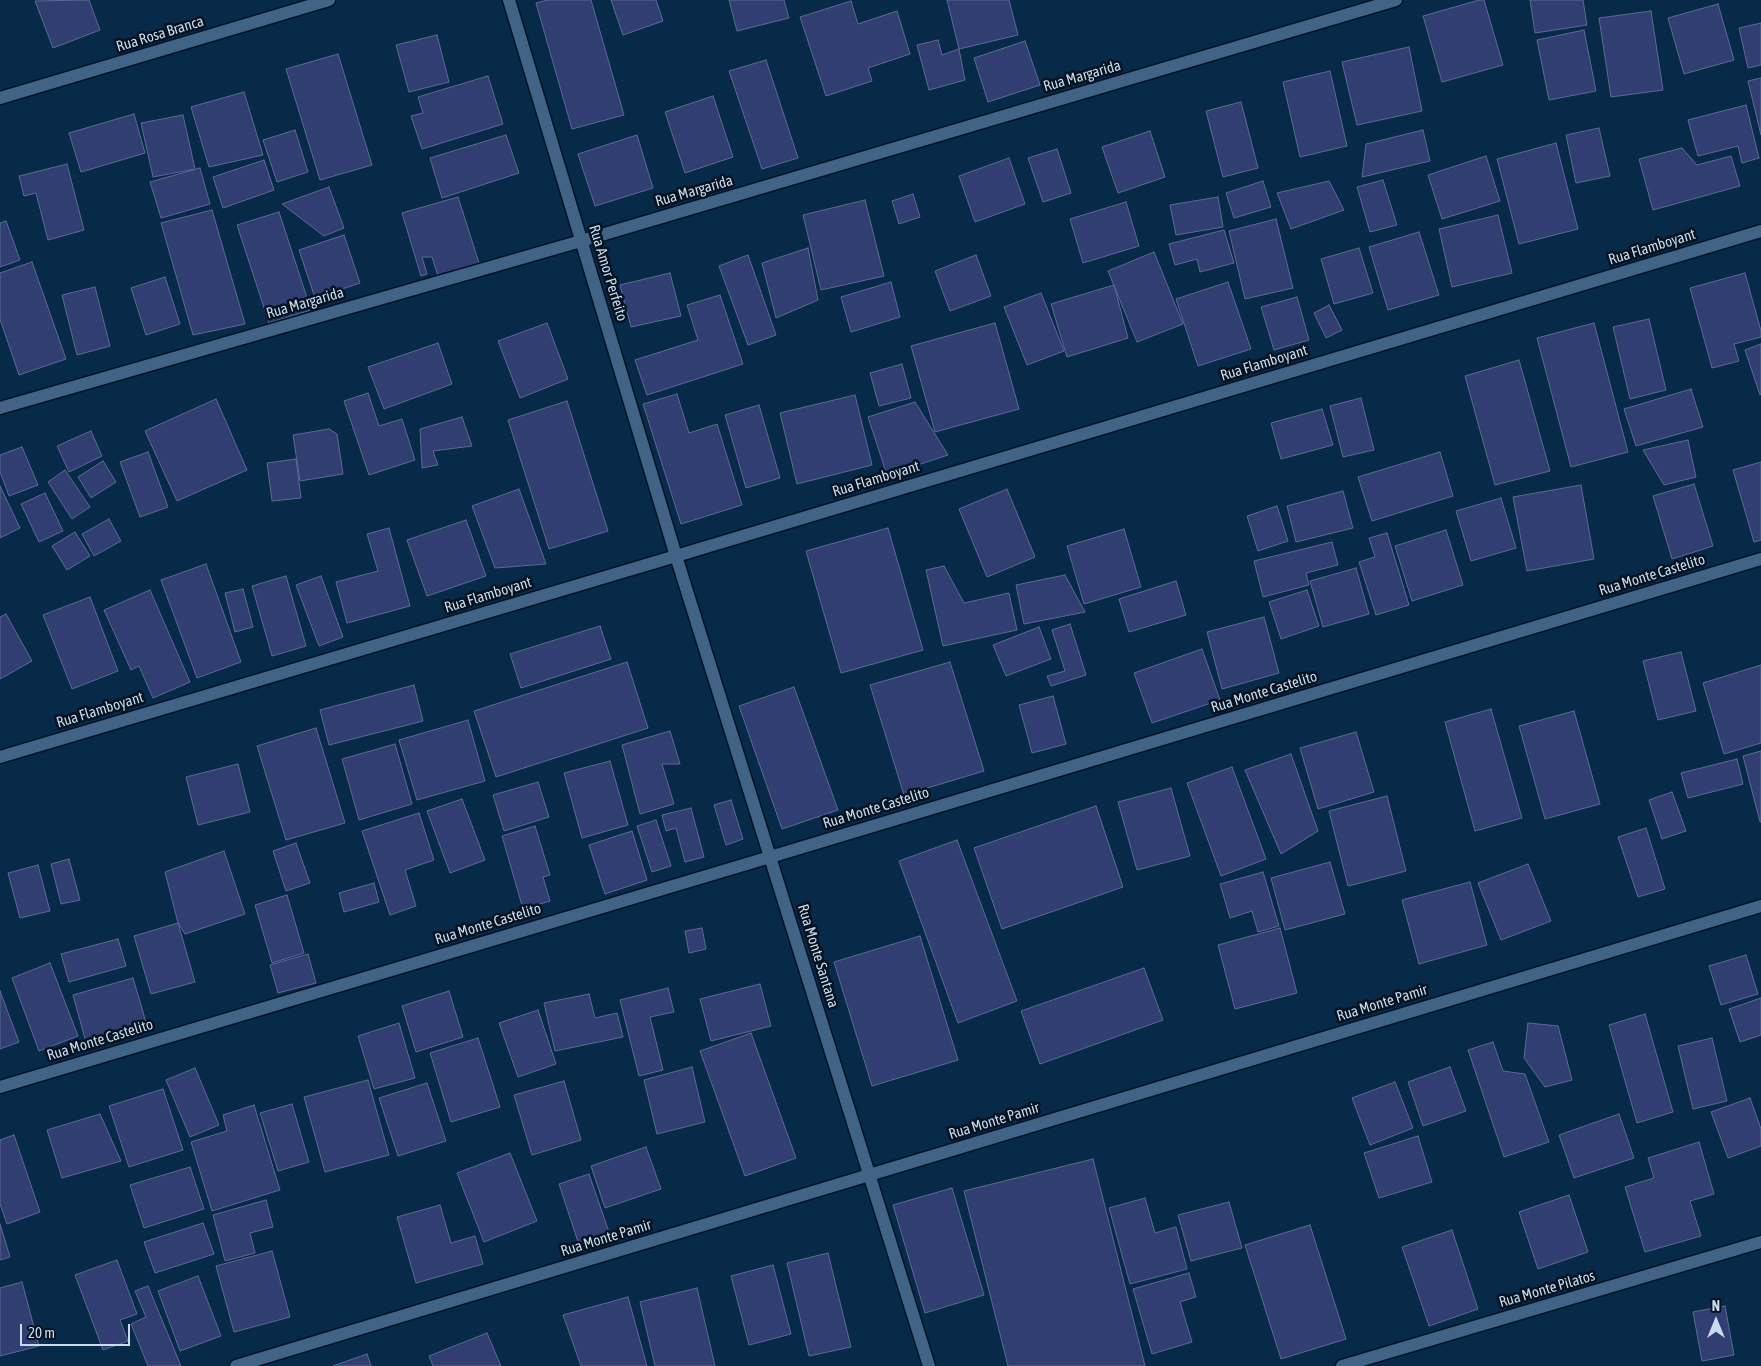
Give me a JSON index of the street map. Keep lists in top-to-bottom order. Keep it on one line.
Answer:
{"streets":{"street":["Rua Rosa Branca","Rua Margarida","Rua Flamboyant","Rua Amor Perfeito","Rua Monte Castelito","Rua Monte Santana","Rua Monte Pamir","Rua Monte Pilatos"]},"crossings":[["Rua Margarida","Rua Amor Perfeito"],["Rua Flamboyant","Rua Amor Perfeito"],["Rua Flamboyant","Rua Monte Santana"],["Rua Amor Perfeito","Rua Monte Santana"],["Rua Monte Castelito","Rua Monte Santana"],["Rua Monte Santana","Rua Monte Pamir"]],"scale_bar":"20 m","north":"top"}
